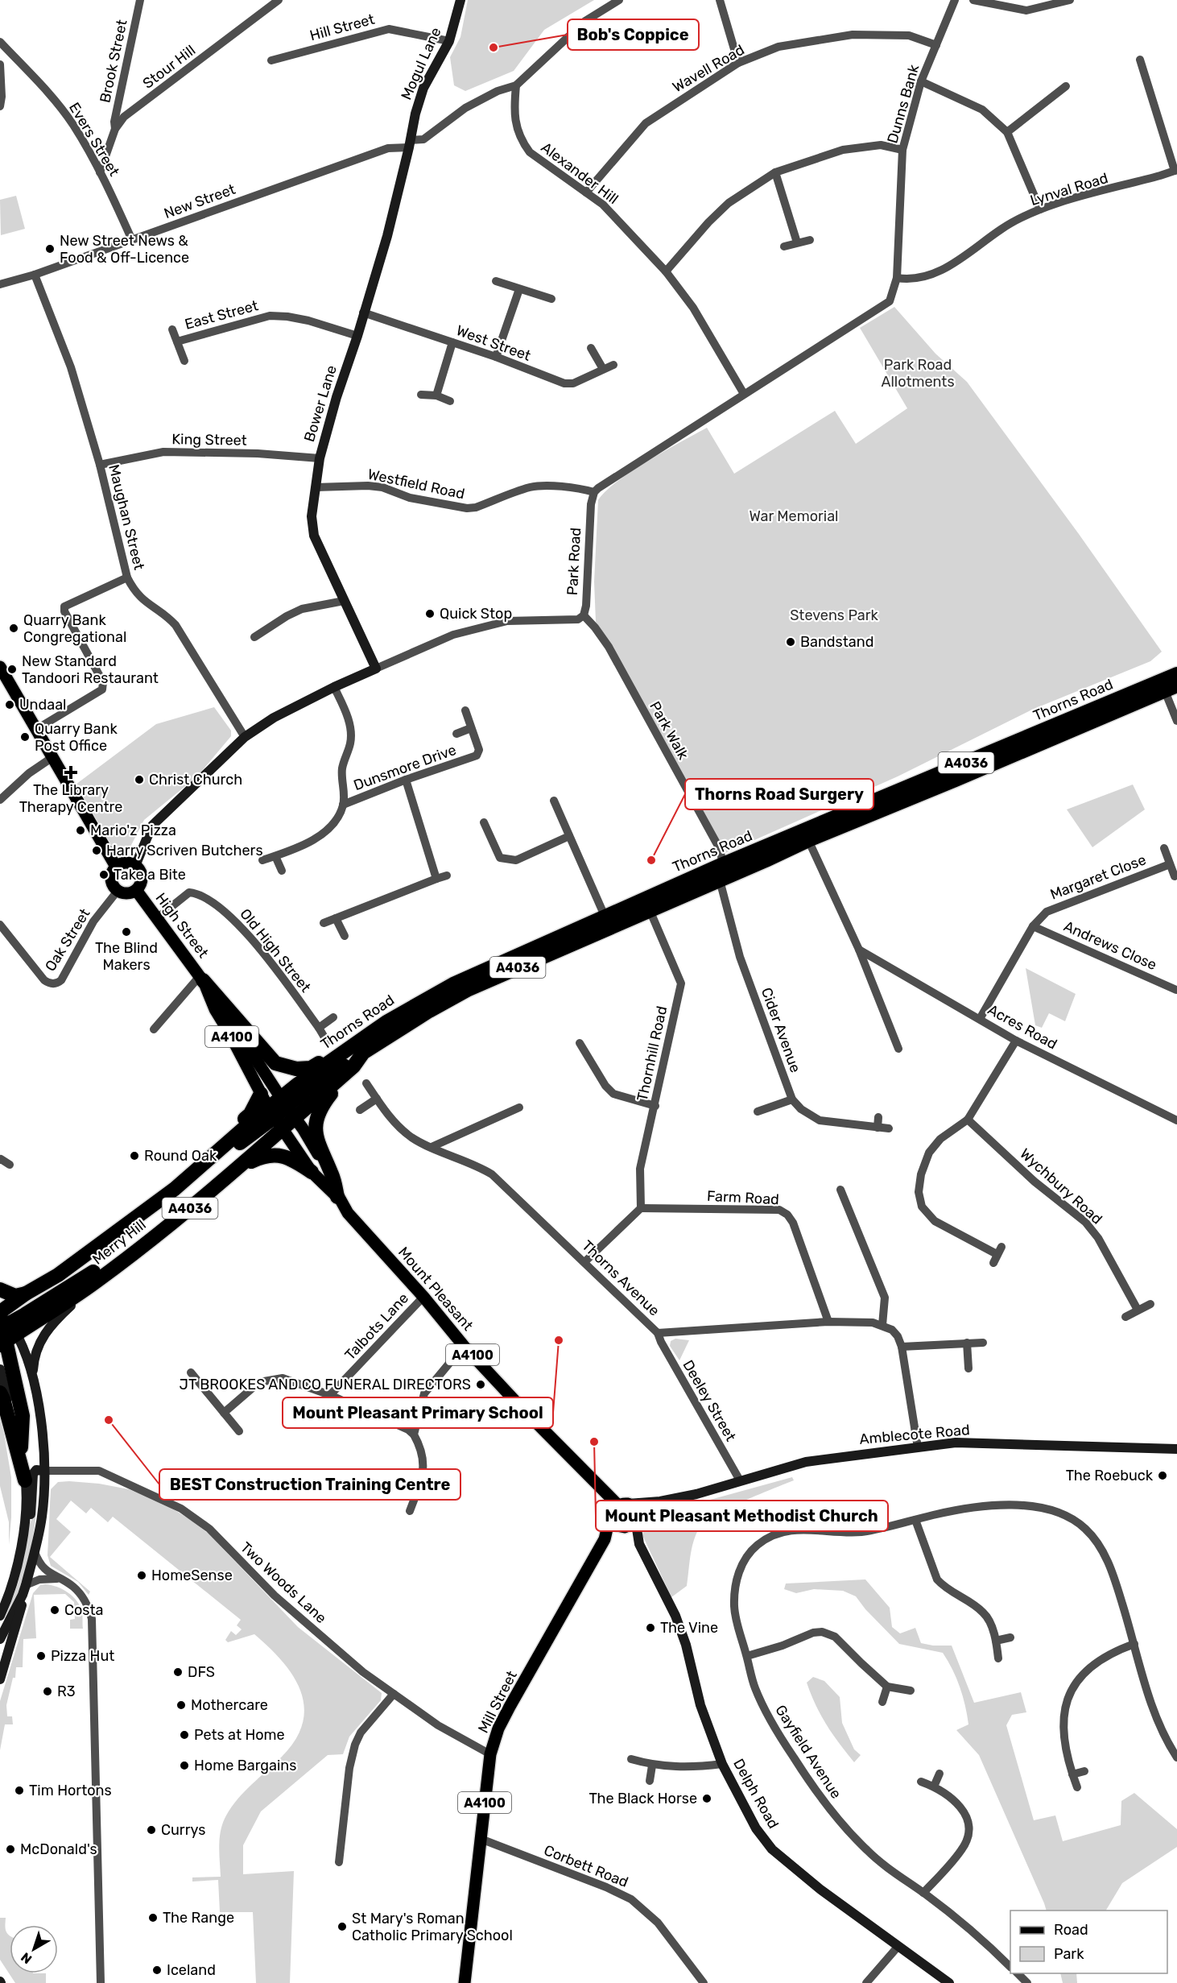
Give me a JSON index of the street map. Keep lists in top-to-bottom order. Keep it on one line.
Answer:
{"streets":{"highway":["Thorns Road","A4036","Merry Hill"],"main road":["High Street","A4100","Mount Pleasant","Mill Street"],"street":["Hill Street","Brook Street","Mogul Lane","Stour Hill","Wavell Road","Dunns Bank","Evers Street","Alexander Hill","Lynval Road","New Street","East Street","West Street","Bower Lane","King Street","Westfield Road","Maughan Street","Park Road","Park Walk","Dunsmore Drive","Margaret Close","Oak Street","Andrews Close","Old High Street","Acres Road","Cider Avenue","Thornhill Road","Wychbury Road","Farm Road","Thorns Avenue","Talbots Lane","Deeley Street","Amblecote Road","Two Woods Lane","Gayfield Avenue","Delph Road","Corbett Road"]},"crossings":[["Hill Street","Mogul Lane"],["Brook Street","Stour Hill"],["Mogul Lane","New Street"],["Mogul Lane","Bower Lane"],["Stour Hill","Evers Street"],["Wavell Road","Dunns Bank"],["Wavell Road","Alexander Hill"],["Dunns Bank","Lynval Road"],["Evers Street","New Street"],["New Street","Bower Lane"],["New Street","Maughan Street"],["East Street","Bower Lane"],["West Street","Bower Lane"],["Bower Lane","King Street"],["Bower Lane","Westfield Road"],["Bower Lane","Park Road"],["King Street","Maughan Street"],["Westfield Road","Park Road"],["Maughan Street","Park Road"],["Park Road","Park Walk"],["Park Road","High Street"],["Park Road","Oak Street"],["Thorns Road","Park Walk"],["Thorns Road","High Street"],["Thorns Road","Cider Avenue"],["Thorns Road","Thornhill Road"],["Thorns Road","Merry Hill"],["Thorns Road","Mount Pleasant"],["Margaret Close","Andrews Close"],["Margaret Close","Acres Road"],["High Street","Oak Street"],["High Street","Old High Street"],["High Street","A4100"],["High Street","Merry Hill"],["High Street","Mount Pleasant"],["A4100","Merry Hill"],["A4100","Mount Pleasant"],["A4100","Amblecote Road"],["A4100","Mill Street"],["A4100","Delph Road"],["Thornhill Road","Farm Road"],["Farm Road","Thorns Avenue"],["Merry Hill","Mount Pleasant"],["Thorns Avenue","Deeley Street"],["Mount Pleasant","Talbots Lane"],["Mount Pleasant","Amblecote Road"],["Deeley Street","Amblecote Road"],["Amblecote Road","Delph Road"],["Two Woods Lane","Mill Street"],["Mill Street","Delph Road"],["Mill Street","Corbett Road"]],"parks":["Park Road Allotments","War Memorial","Stevens Park"],"places":{"other":["Bob's Coppice","New Street News & Food & Off-Licence","Quick Stop","Quarry Bank Congregational","Bandstand","New Standard Tandoori Restaurant","Undaal","Quarry Bank Post Office","Christ Church","Mario'z Pizza","Harry Scriven Butchers","Thorns Road Surgery","Take a Bite","The Blind Makers","Round Oak","Mount Pleasant Primary School","JT BROOKES AND CO FUNERAL DIRECTORS","BEST Construction Training Centre","Mount Pleasant Methodist Church","The Roebuck","HomeSense","Costa","The Vine","Pizza Hut","DFS","R3","Mothercare","Pets at Home","Home Bargains","Tim Hortons","The Black Horse","Currys","McDonald's","The Range","St Mary's Roman Catholic Primary School","Iceland"],"health":["The Library Therapy Centre"]},"legend":["Road","Park"],"north":"bottom left"}
